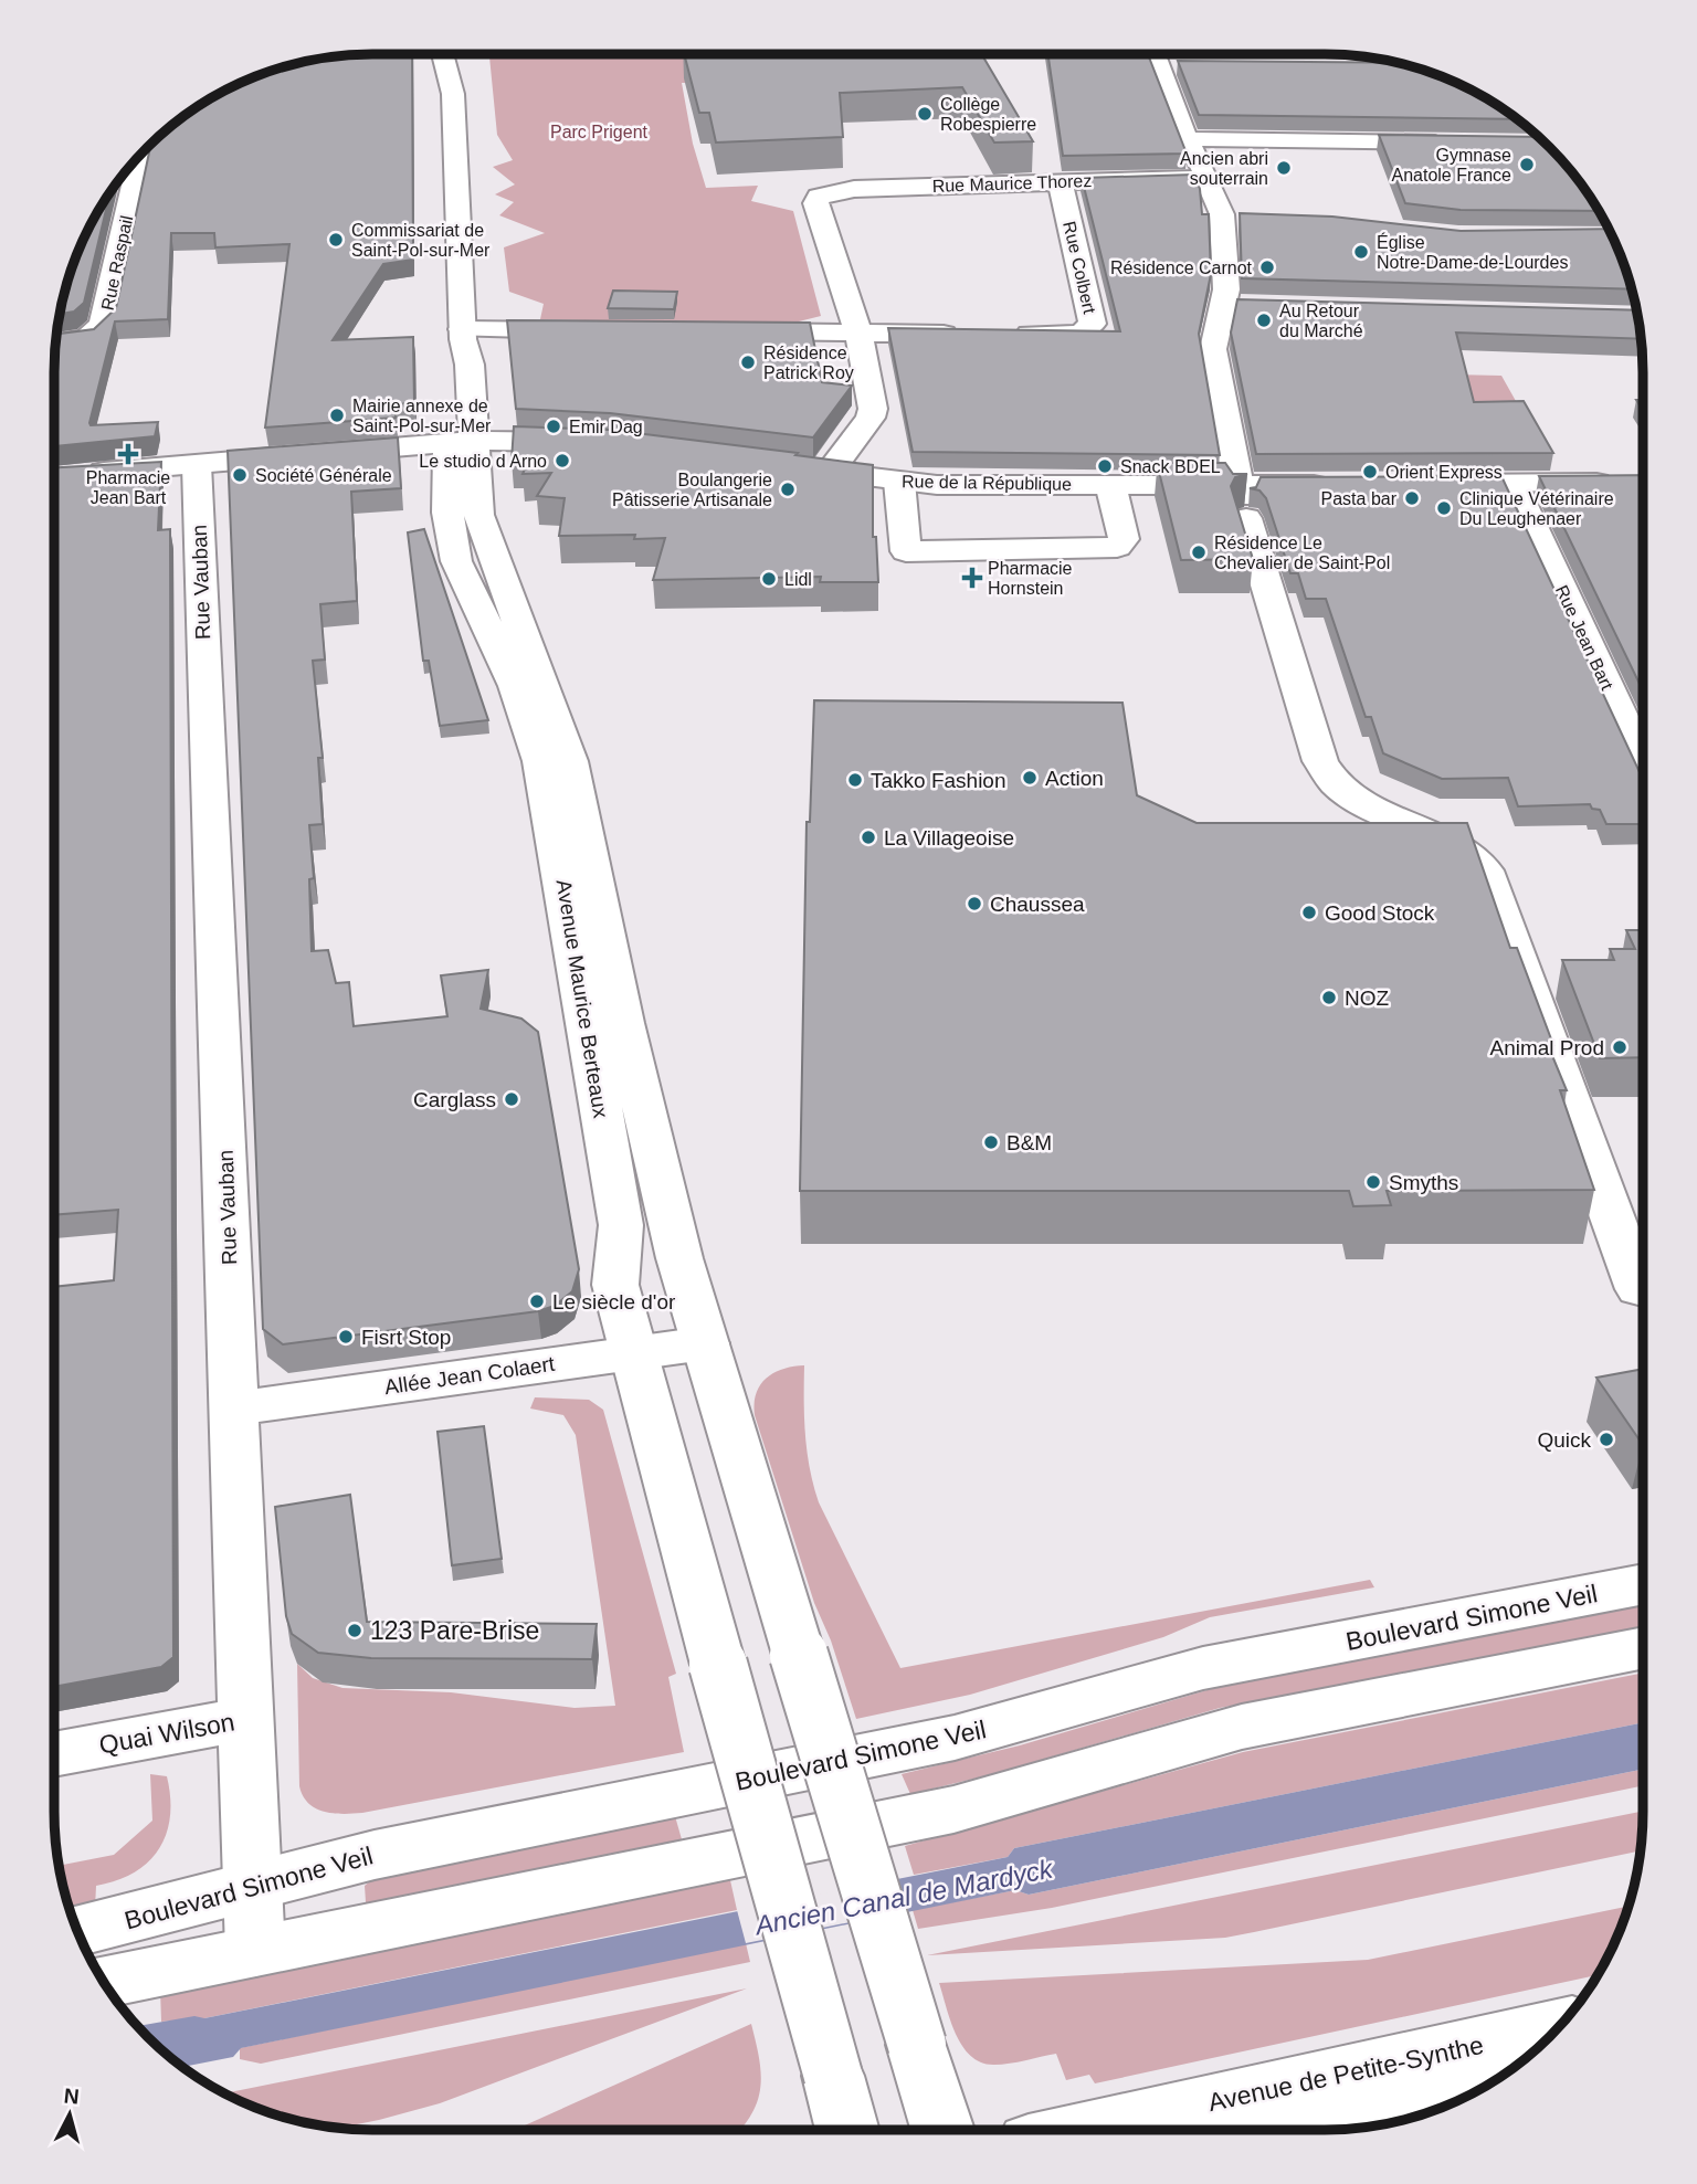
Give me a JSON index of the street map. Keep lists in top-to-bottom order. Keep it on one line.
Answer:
{"streets":{"street":["Rue Maurice Thorez","Rue Raspail","Rue Colbert","Rue de la République","Rue Vauban","Rue Jean Bart","Avenue Maurice Berteaux","Allée Jean Colaert","Boulevard Simone Veil","Quai Wilson","Avenue de Petite-Synthe"]},"crossings":[["Rue Maurice Thorez","Rue Colbert"],["Rue Vauban","Allée Jean Colaert"],["Rue Vauban","Boulevard Simone Veil"],["Rue Vauban","Quai Wilson"],["Avenue Maurice Berteaux","Allée Jean Colaert"]],"water":["Ancien Canal de Mardyck"],"parks":["Parc Prigent"],"places":{"other":["Collège Robespierre","Gymnase Anatole France","Ancien abri souterrain","Commissariat de Saint-Pol-sur-Mer","Église Notre-Dame-de-Lourdes","Résidence Carnot","Au Retour du Marché","Résidence Patrick Roy","Mairie annexe de Saint-Pol-sur-Mer","Emir Dag","Le studio d Arno","Snack BDEL","Orient Express","Société Générale","Boulangerie Pâtisserie Artisanale","Pasta bar","Clinique Vétérinaire Du Leughenaer","Résidence Le Chevalier de Saint-Pol","Lidl","Action","Takko Fashion","La Villageoise","Chaussea","Good Stock","NOZ","Animal Prod","Carglass","B&M","Smyths","Le siècle d'or","Fisrt Stop","Quick","123 Pare-Brise"],"health":["Pharmacie Jean Bart","Pharmacie Hornstein"]},"north":"top"}
